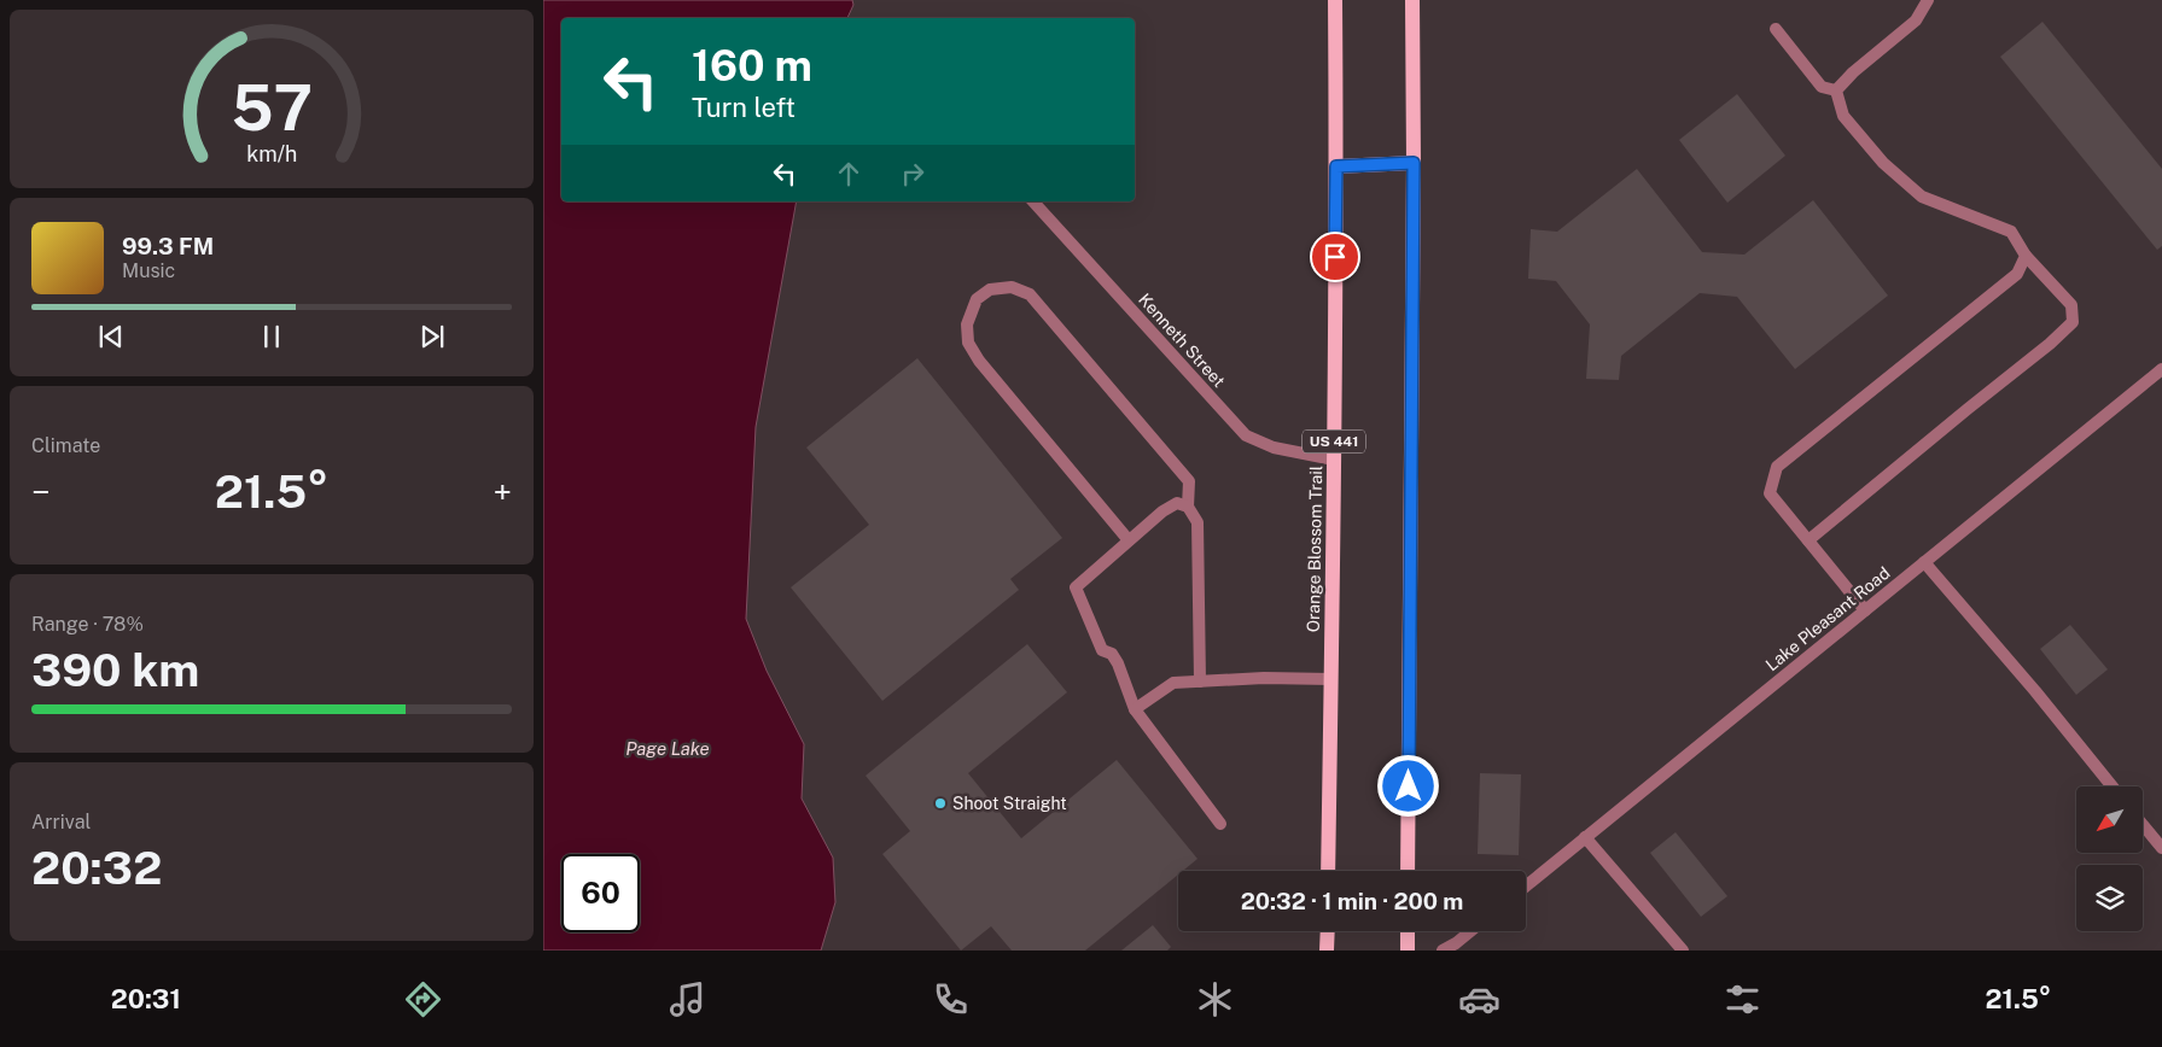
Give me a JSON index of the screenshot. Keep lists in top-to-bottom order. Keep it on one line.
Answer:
{"streets":{"main road":["US 441","Orange Blossom Trail"],"street":["Kenneth Street","Lake Pleasant Road"]},"crossings":[["Kenneth Street","Orange Blossom Trail"]],"water":["Page Lake"],"places":["Shoot Straight"],"north":"bottom left","page":{"turn":["160 m","Turn left"],"song":["99.3 FM","Music"],"tile":["Climate",["Range · 78%","390 km"],["Arrival","20:32"]],"heat":["−","21.5°","+"],"limit":"60","trip":"20:32 · 1 min · 200 m","tabs":["20:31","21.5°"],"gauge":["57","km/h"]}}
